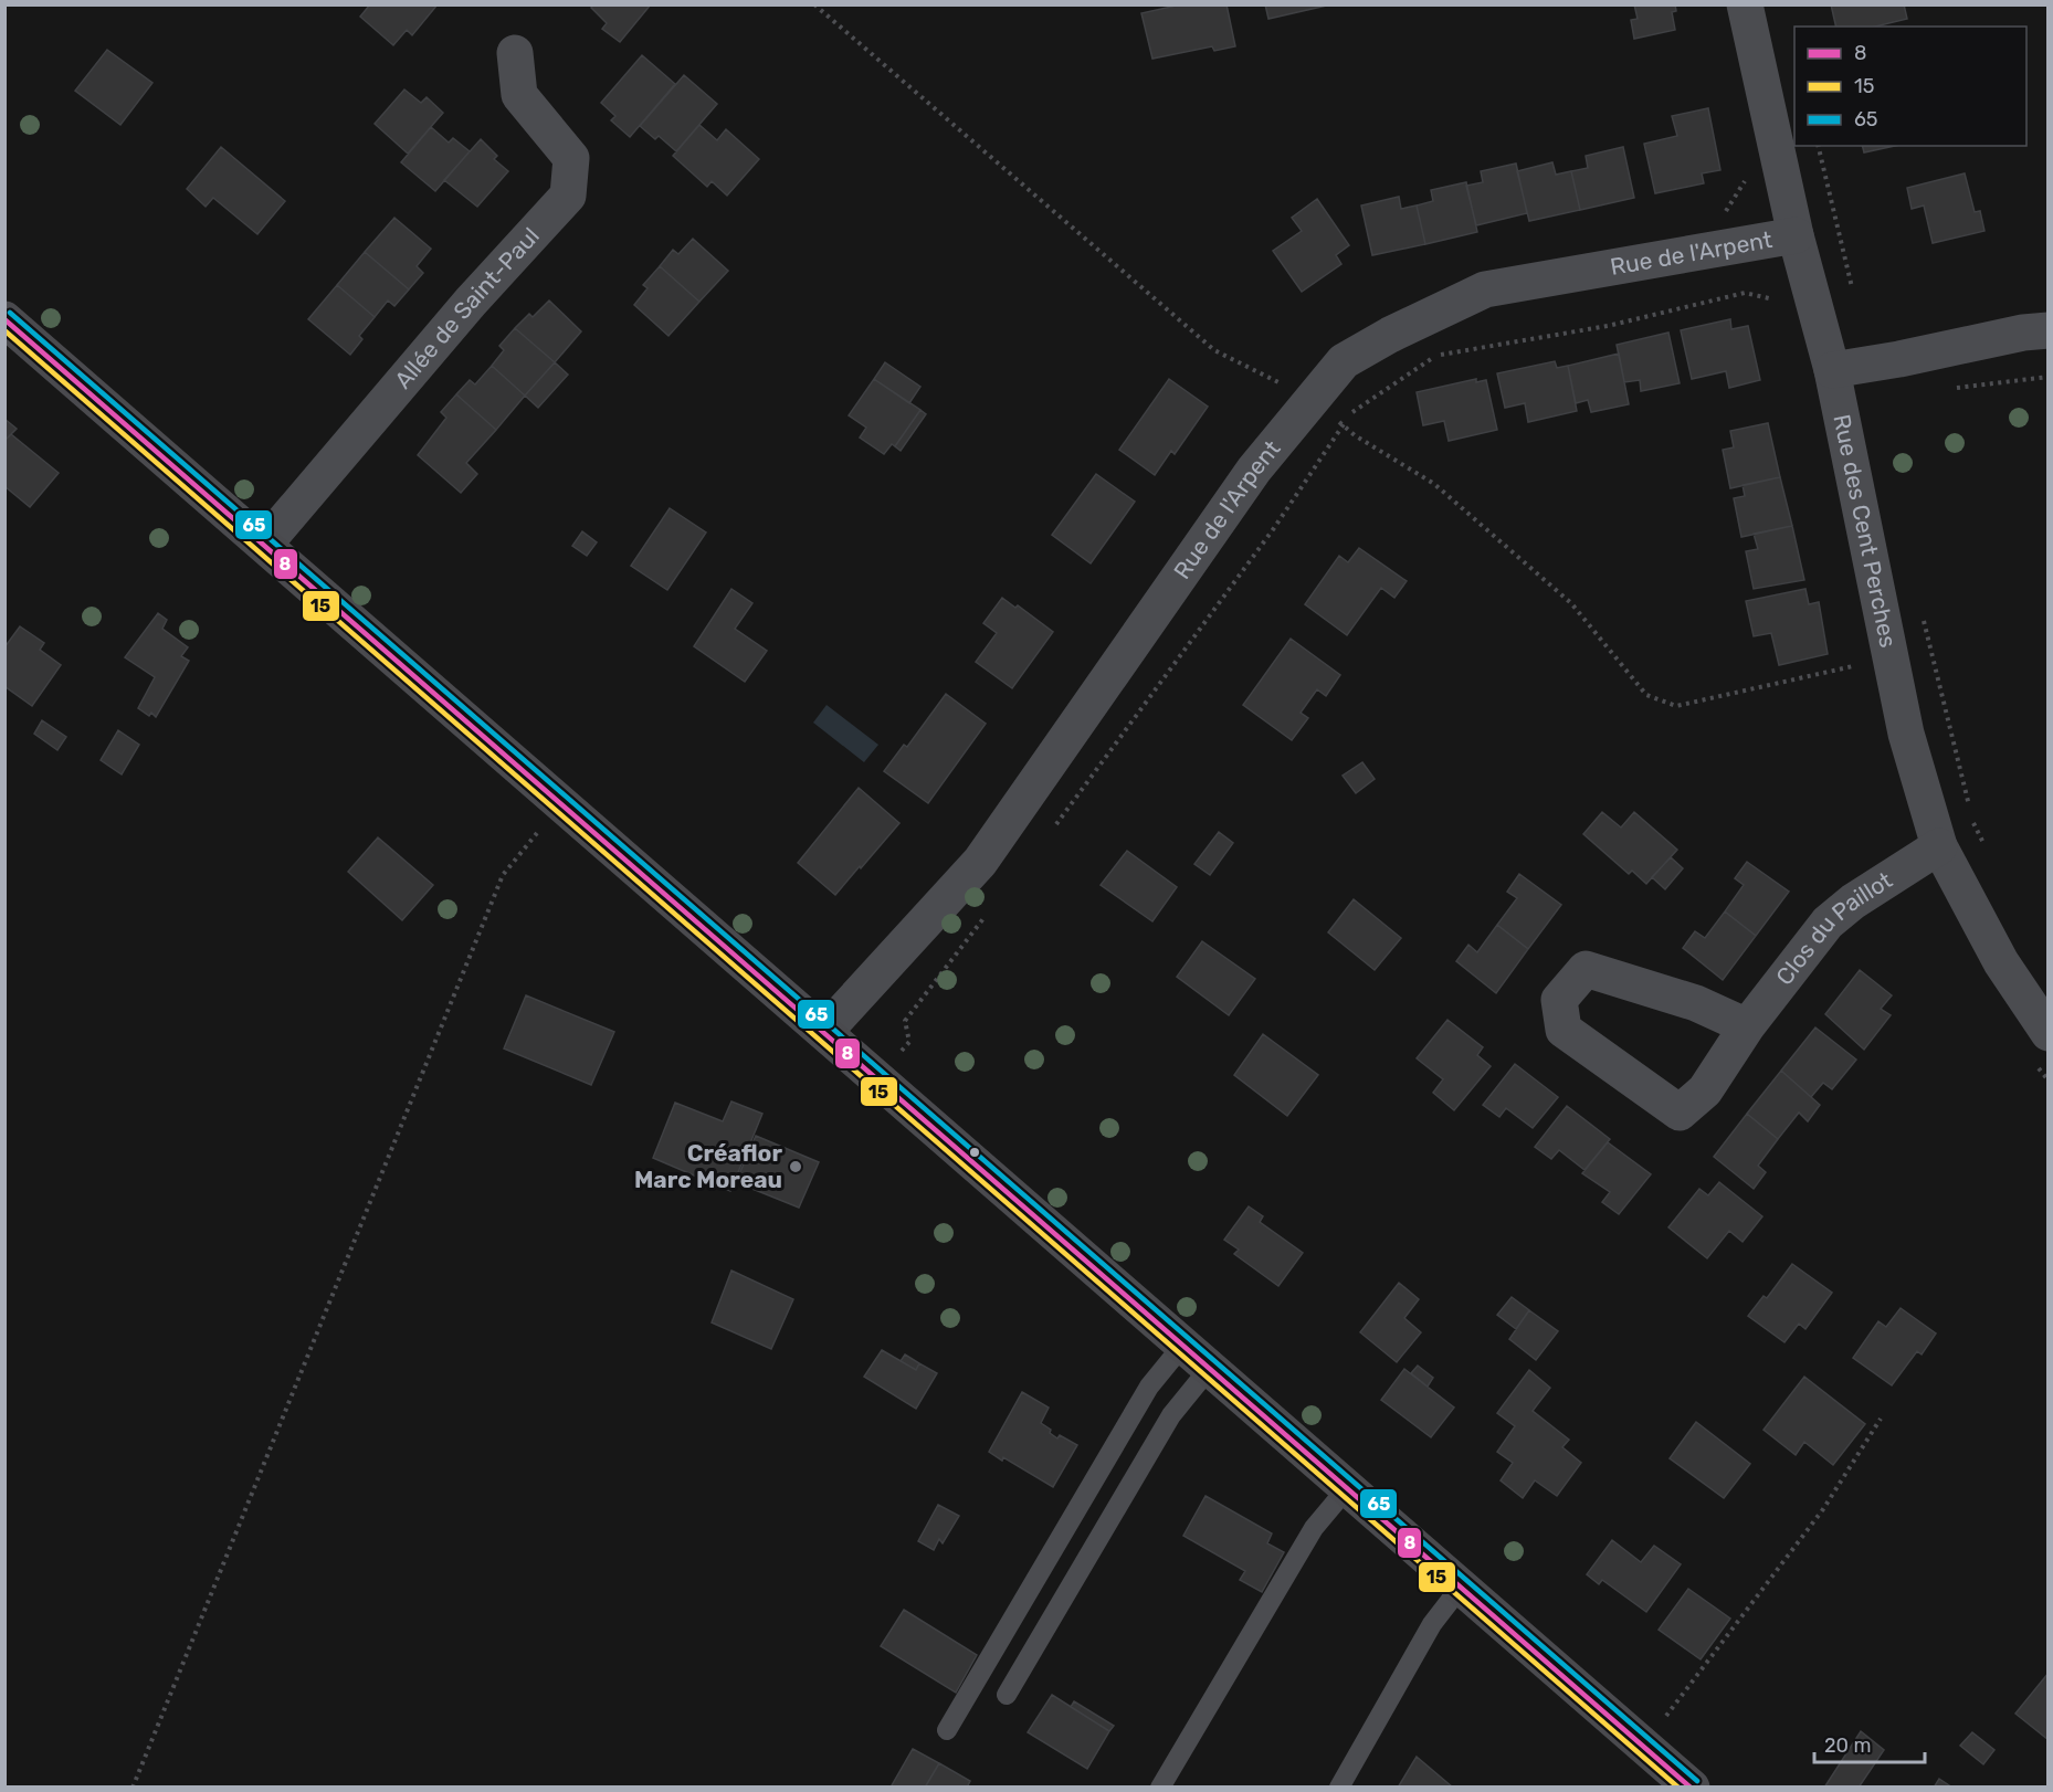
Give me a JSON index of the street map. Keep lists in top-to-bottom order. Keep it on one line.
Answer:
{"streets":{"street":["Rue de l'Arpent","Allée de Saint-Paul","Rue des Cent Perches","Clos du Paillot"]},"crossings":[["Rue de l'Arpent","Rue des Cent Perches"],["Rue des Cent Perches","Clos du Paillot"]],"places":["Créaflor Marc Moreau"],"lines":["transit line 65","transit line 8","transit line 15"],"legend":["8","15","65"],"scale_bar":"20 m"}
